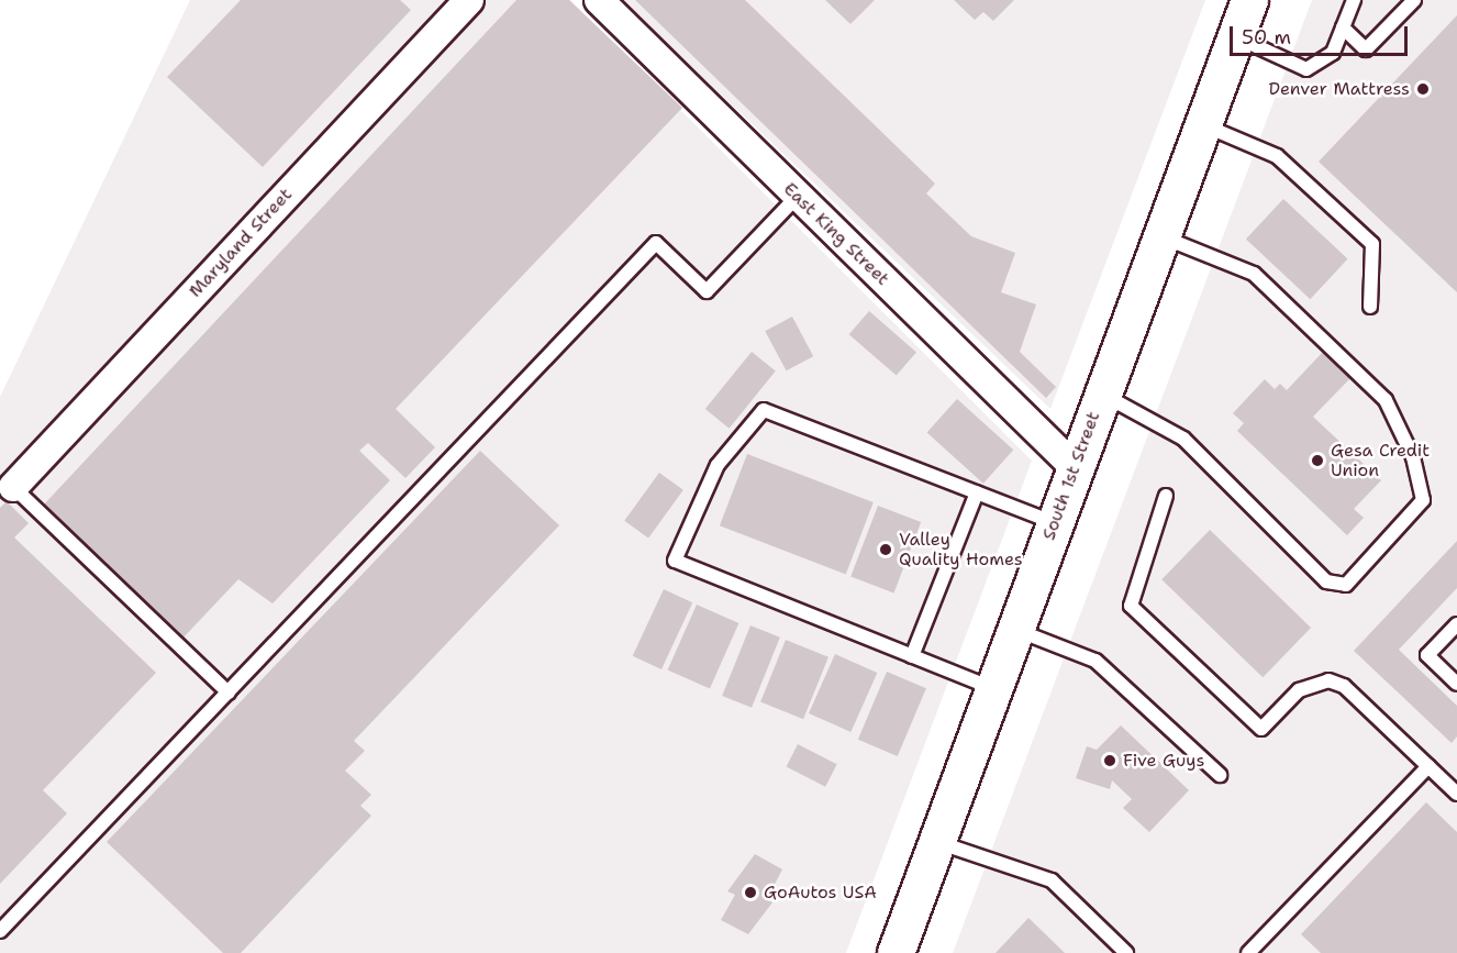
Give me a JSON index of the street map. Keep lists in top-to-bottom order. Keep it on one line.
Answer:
{"streets":{"main road":["South 1st Street"],"street":["East King Street","Maryland Street"]},"crossings":[["East King Street","South 1st Street"]],"places":["Denver Mattress","Gesa Credit Union","Valley Quality Homes","Five Guys","GoAutos USA"],"scale_bar":"50 m"}
